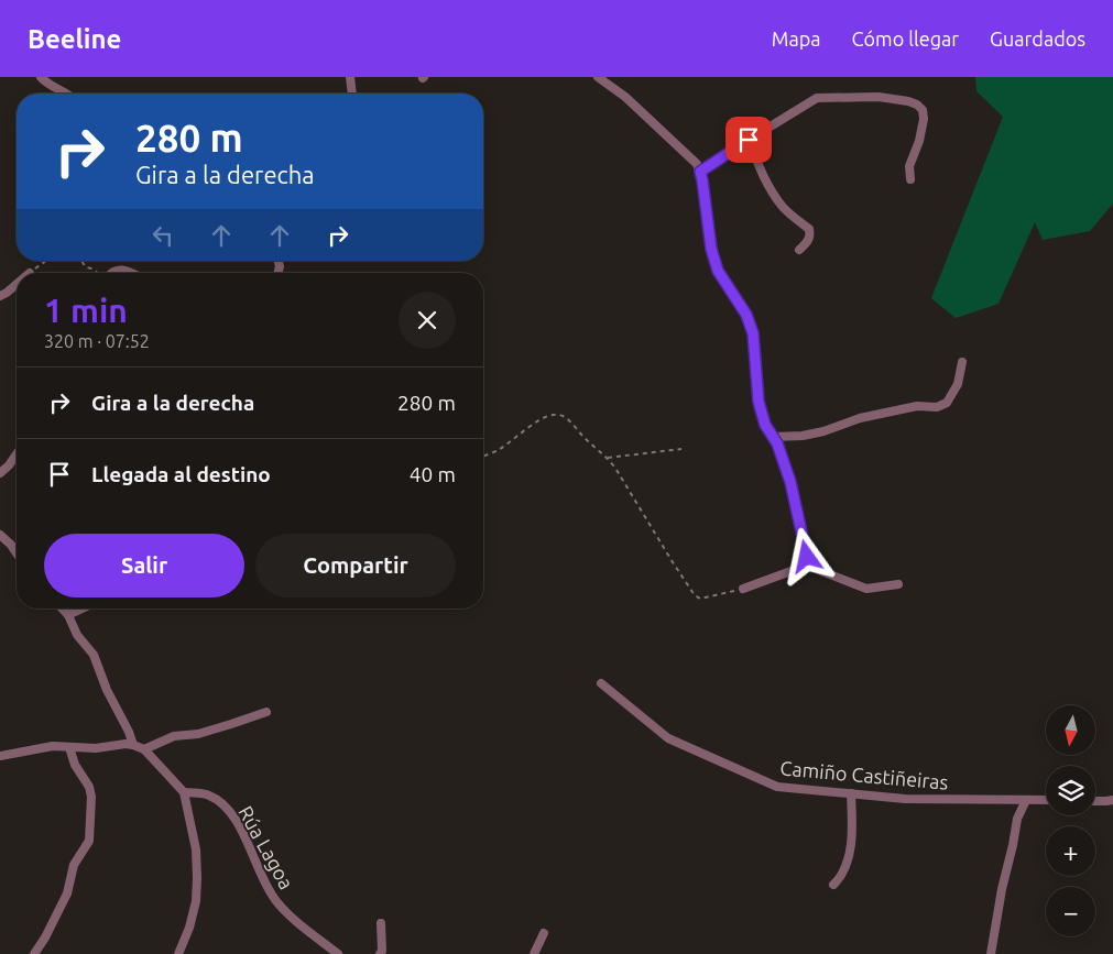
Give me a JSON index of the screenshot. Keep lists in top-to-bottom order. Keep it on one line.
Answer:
{"streets":{"street":["Camiño Castiñeiras","Rúa Lagoa"]},"north":"bottom","page":{"header":"Beeline","nav":["Mapa","Cómo llegar","Guardados"],"turn":["280 m","Gira a la derecha"],"heading":["1 min","320 m · 07:52"],"list":[{"name":"Gira a la derecha","value":"280 m"},{"name":"Llegada al destino","value":"40 m"}],"buttons":["Salir","Compartir"],"map_buttons":["+","−"]}}
